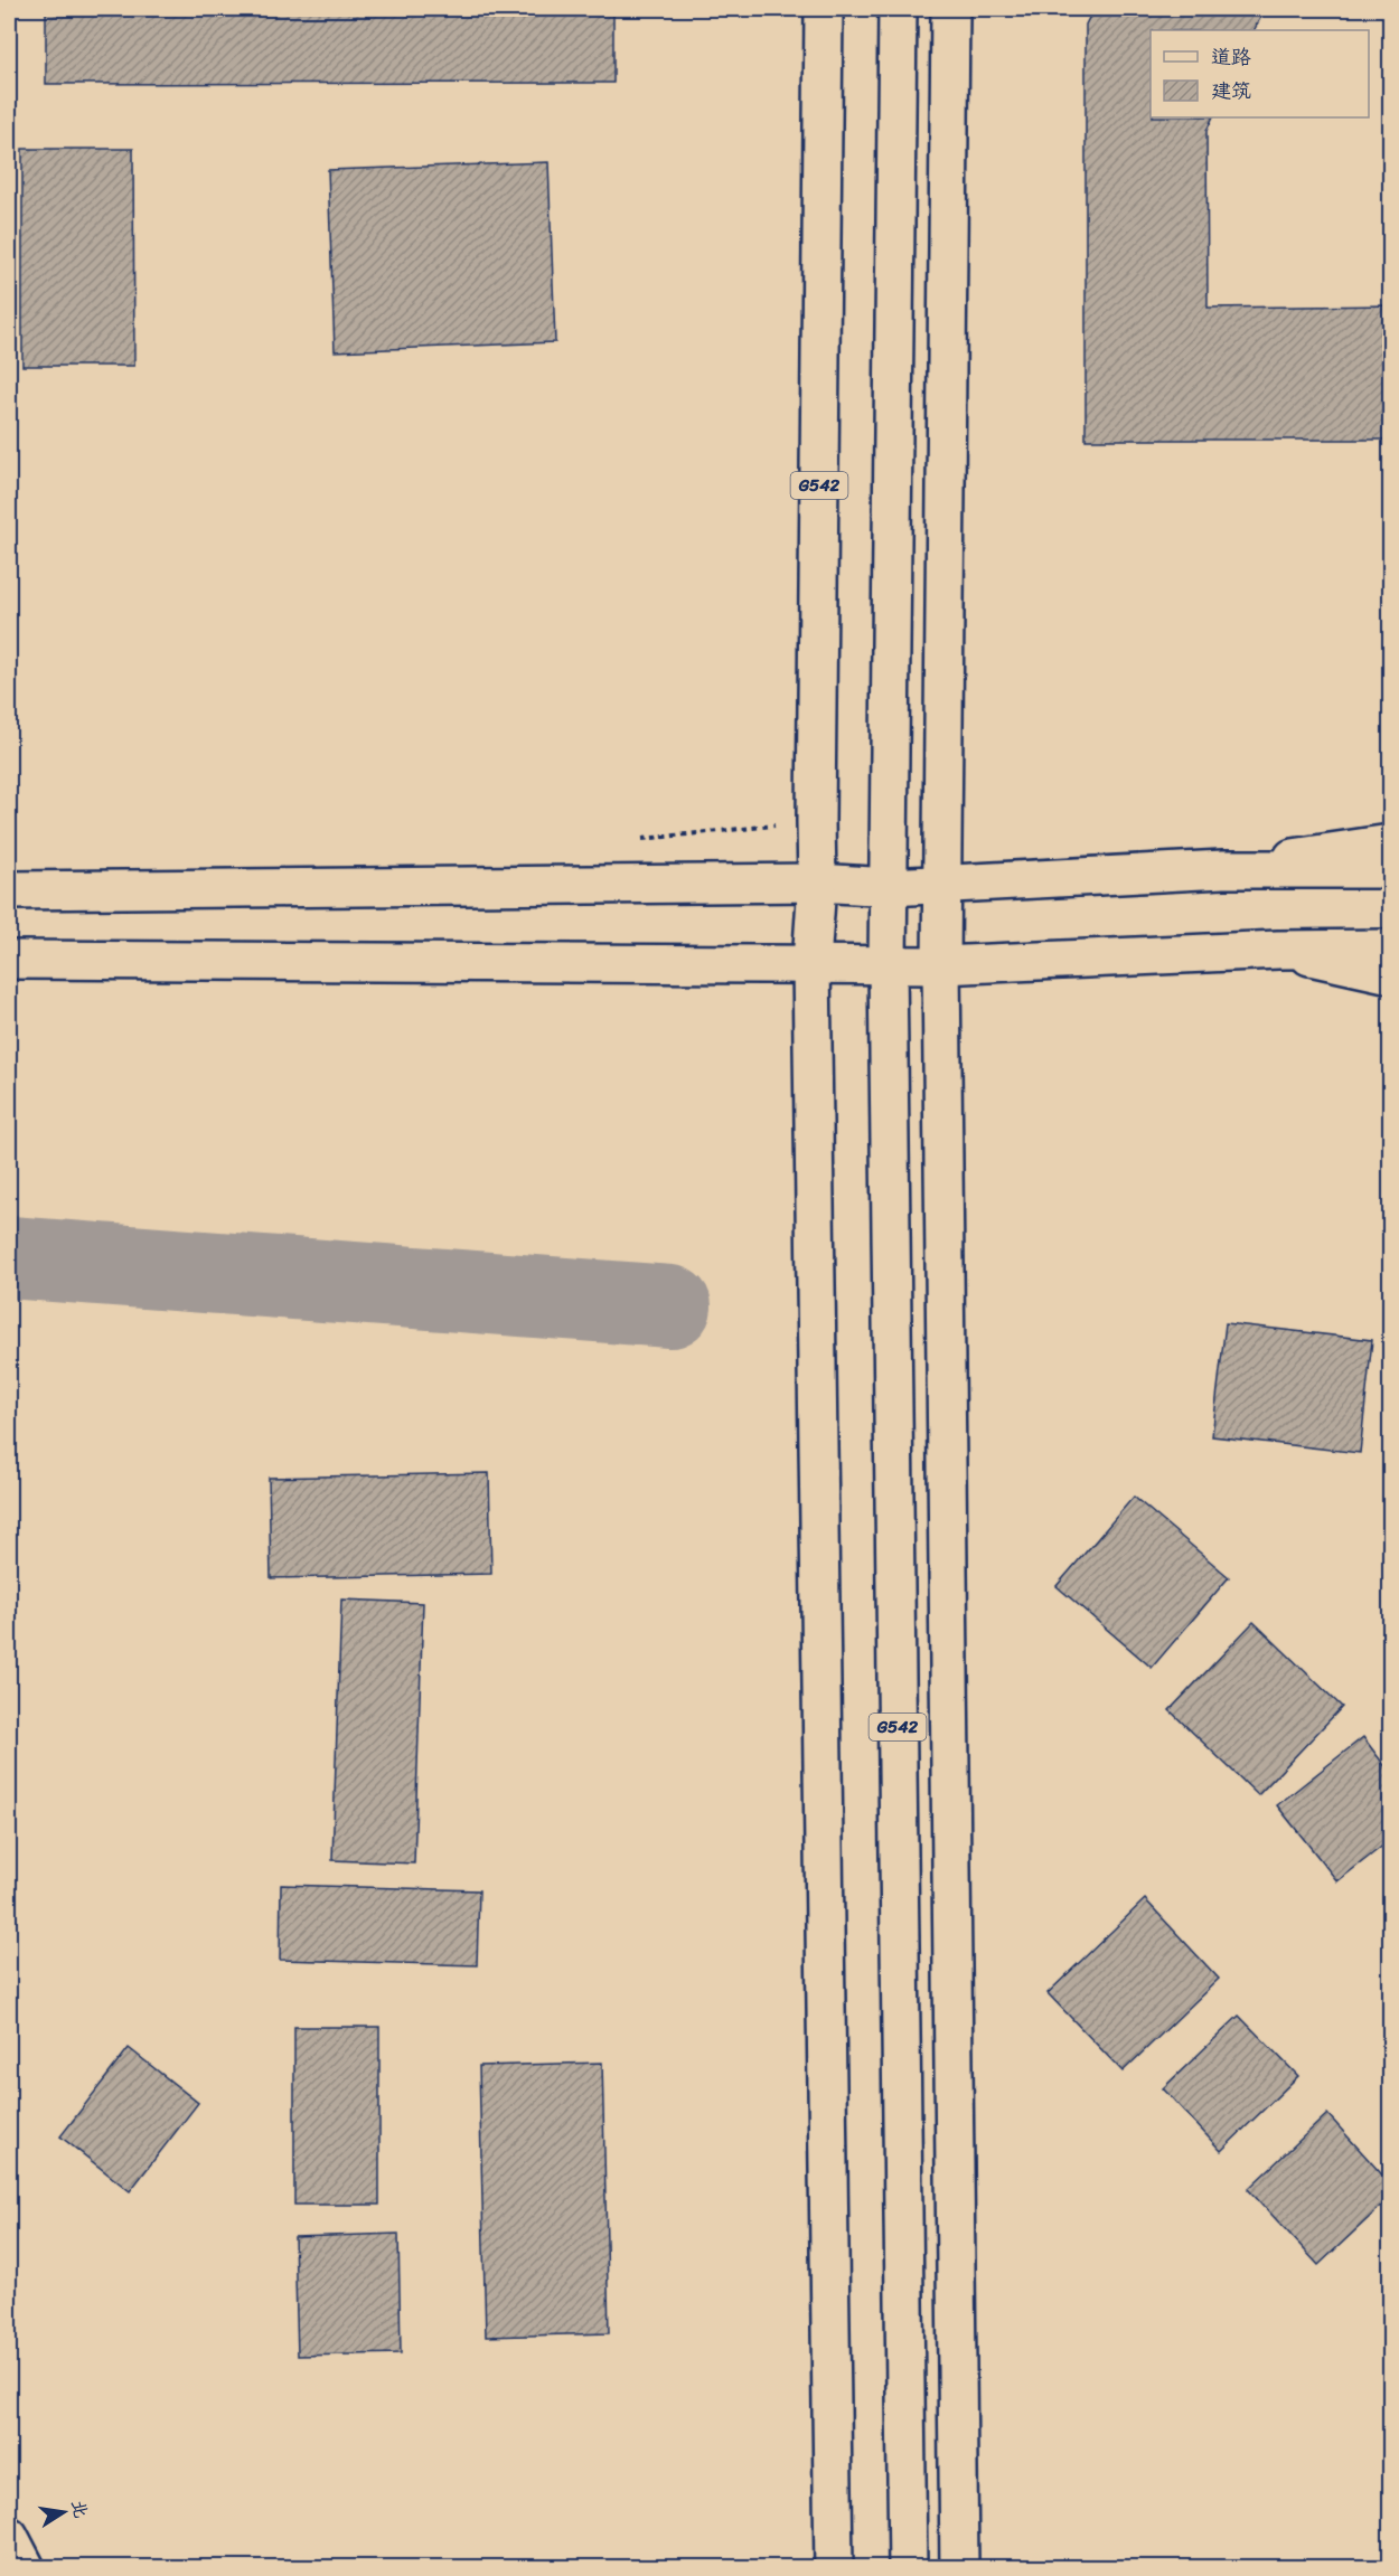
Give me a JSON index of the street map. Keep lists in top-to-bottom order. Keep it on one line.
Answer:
{"streets":{"main road":["G542"]},"legend":["道路","建筑"],"north":"right"}
